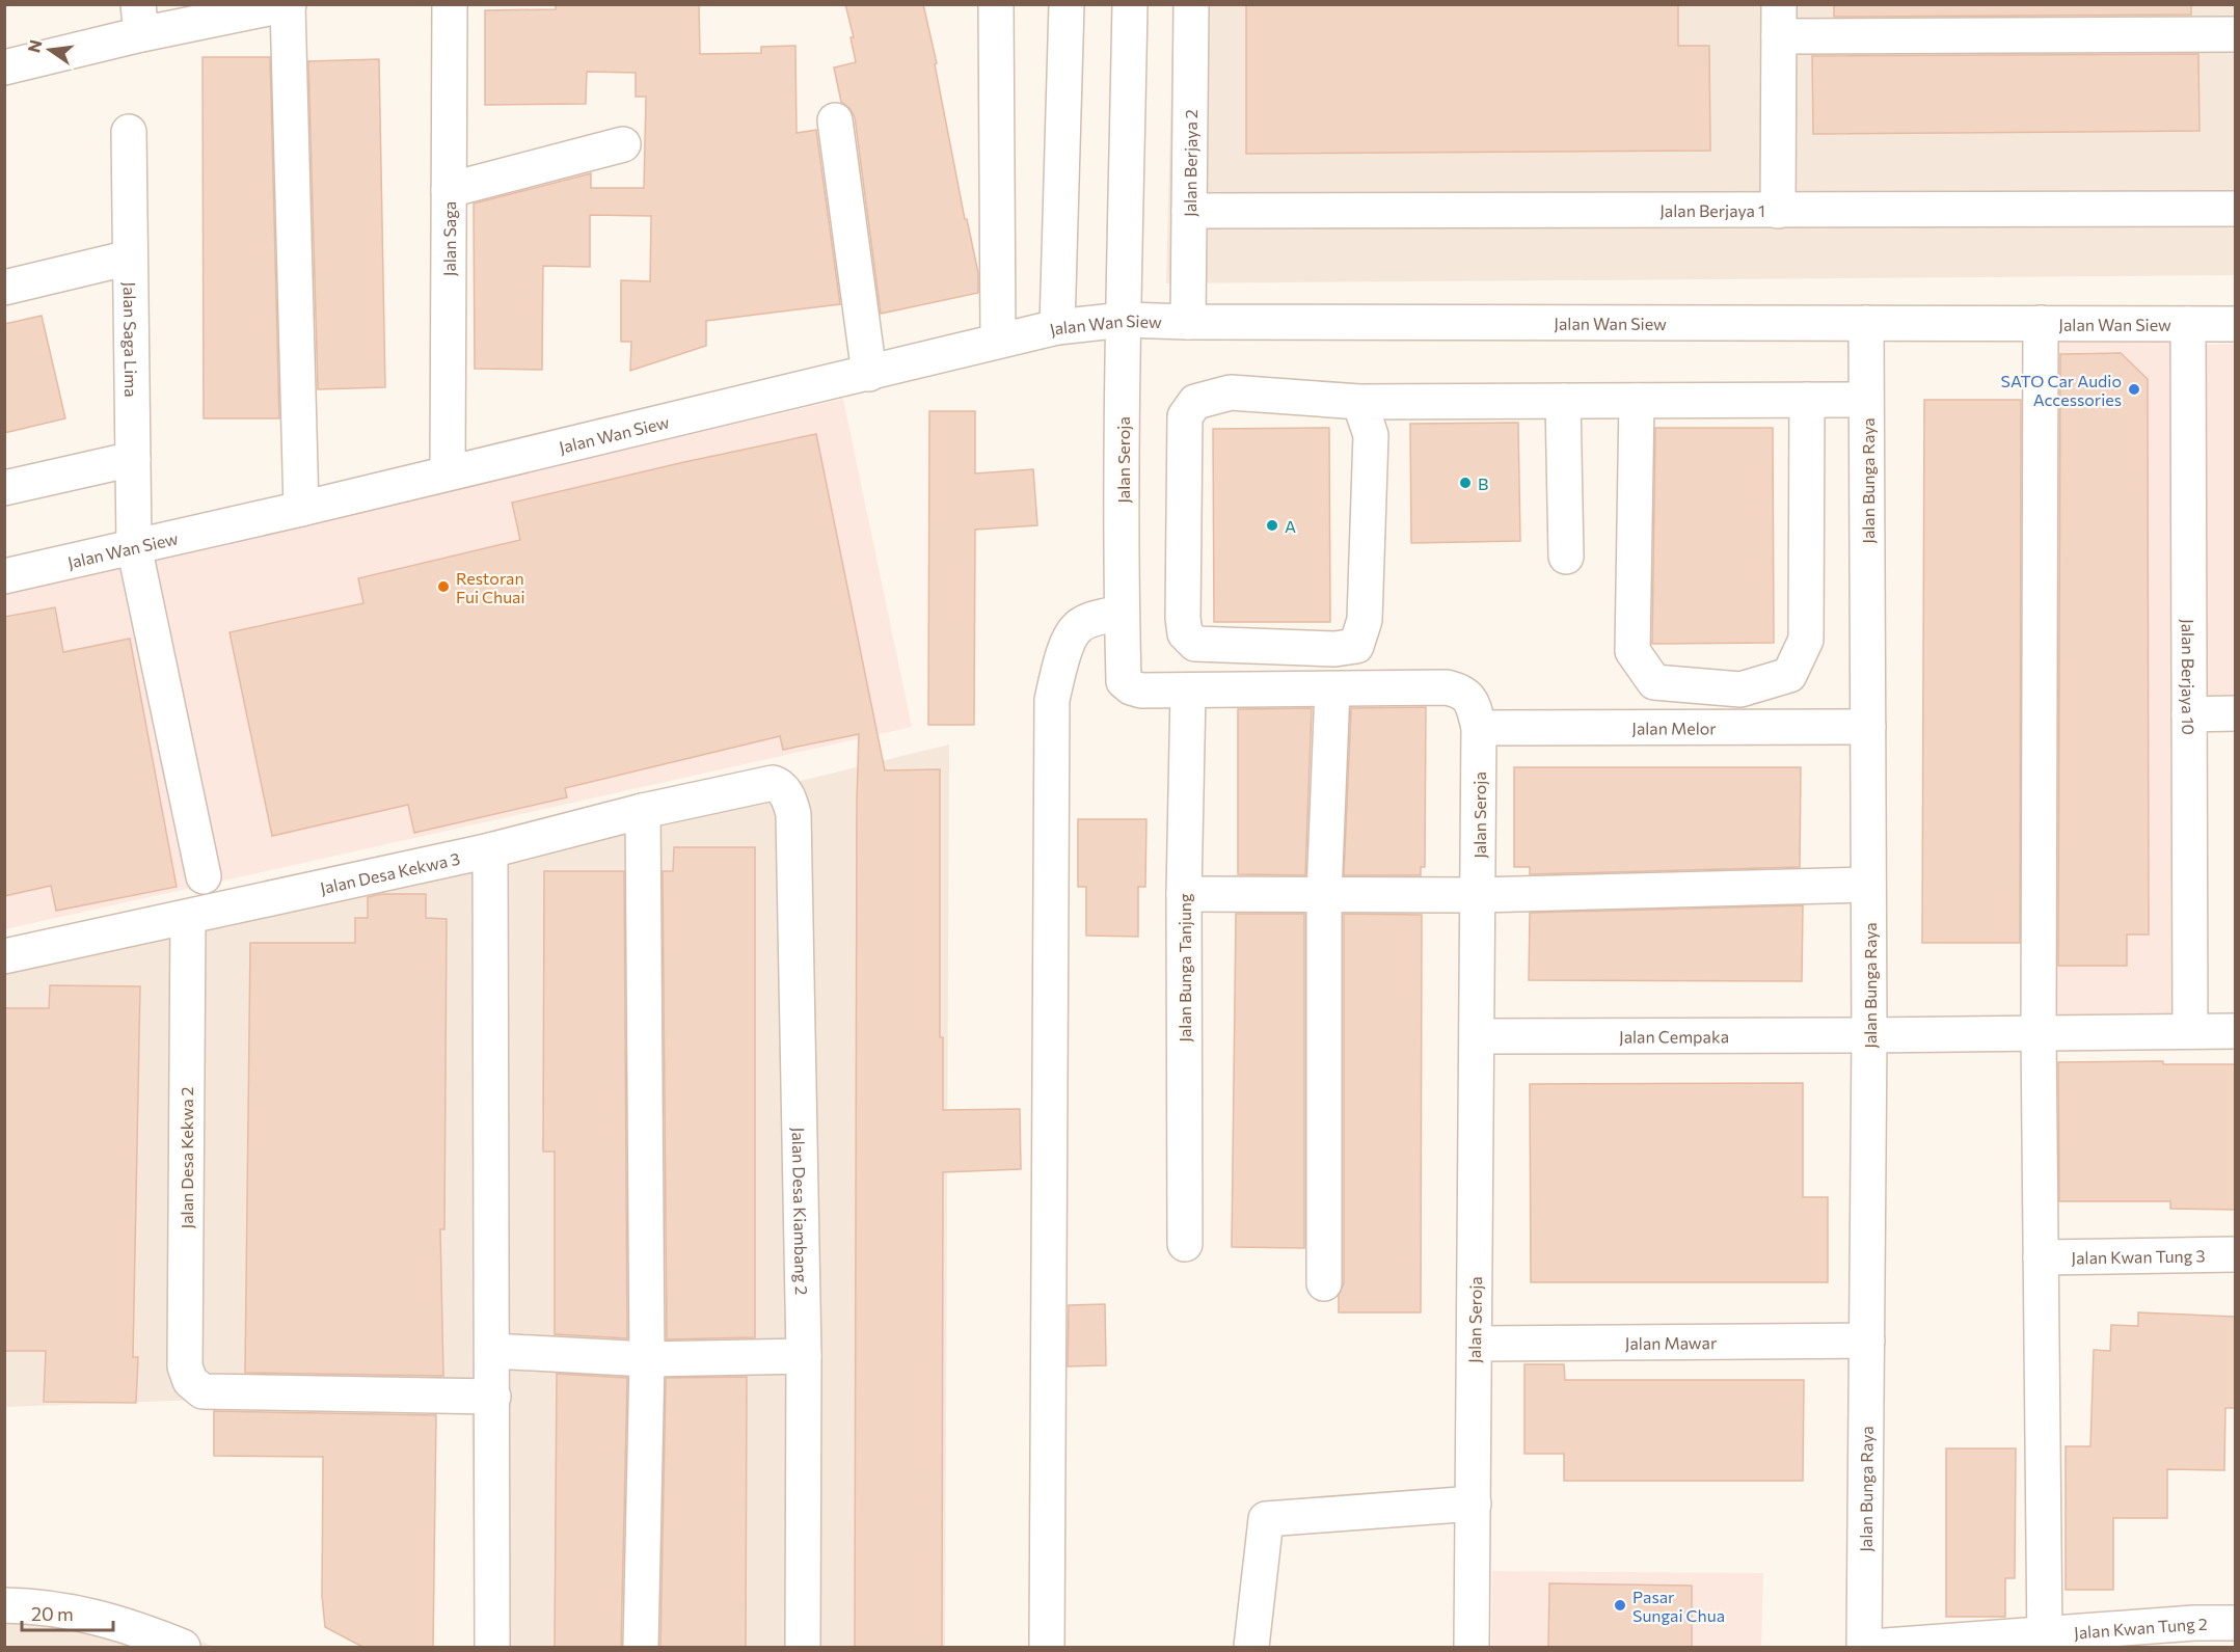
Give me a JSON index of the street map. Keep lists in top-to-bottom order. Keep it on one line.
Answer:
{"streets":{"street":["Jalan Berjaya 2","Jalan Berjaya 1","Jalan Saga","Jalan Wan Siew","Jalan Saga Lima","Jalan Seroja","Jalan Bunga Raya","Jalan Berjaya 10","Jalan Melor","Jalan Desa Kekwa 3","Jalan Bunga Tanjung","Jalan Cempaka","Jalan Desa Kekwa 2","Jalan Desa Kiambang 2","Jalan Kwan Tung 3","Jalan Mawar","Jalan Kwan Tung 2"]},"crossings":[["Jalan Berjaya 2","Jalan Berjaya 1"],["Jalan Berjaya 2","Jalan Wan Siew"],["Jalan Saga","Jalan Wan Siew"],["Jalan Wan Siew","Jalan Saga Lima"],["Jalan Wan Siew","Jalan Seroja"],["Jalan Wan Siew","Jalan Bunga Raya"],["Jalan Wan Siew","Jalan Berjaya 10"],["Jalan Seroja","Jalan Melor"],["Jalan Seroja","Jalan Bunga Tanjung"],["Jalan Seroja","Jalan Cempaka"],["Jalan Seroja","Jalan Mawar"],["Jalan Bunga Raya","Jalan Melor"],["Jalan Bunga Raya","Jalan Cempaka"],["Jalan Bunga Raya","Jalan Mawar"],["Jalan Desa Kekwa 3","Jalan Desa Kekwa 2"],["Jalan Desa Kekwa 3","Jalan Desa Kiambang 2"]],"places":["SATO Car Audio Accessories","B","A","Restoran Fui Chuai","Pasar Sungai Chua"],"scale_bar":"20 m","north":"left"}
